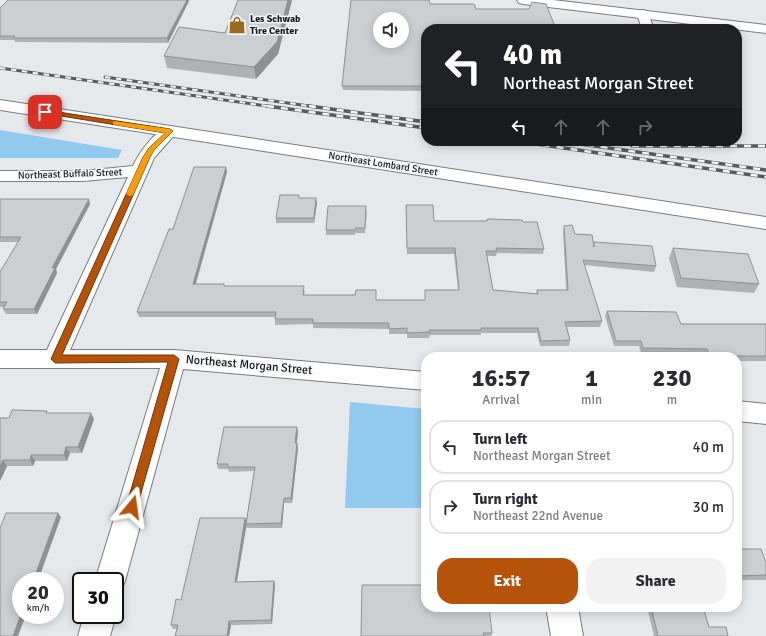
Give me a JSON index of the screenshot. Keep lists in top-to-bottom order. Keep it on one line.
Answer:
{"streets":{"main road":["Northeast Lombard Street","Northeast Buffalo Street","Northeast Morgan Street"]},"places":{"shop":["Les Schwab Tire Center"]},"page":{"turn":["40 m","Northeast Morgan Street"],"eta":["16:57","Arrival","1","min","230","m"],"list":[{"name":"Turn left","note":"Northeast Morgan Street","value":"40 m"},{"name":"Turn right","note":"Northeast 22nd Avenue","value":"30 m"}],"buttons":["Exit","Share"],"speed":"20 km/h","limit":"30"}}
